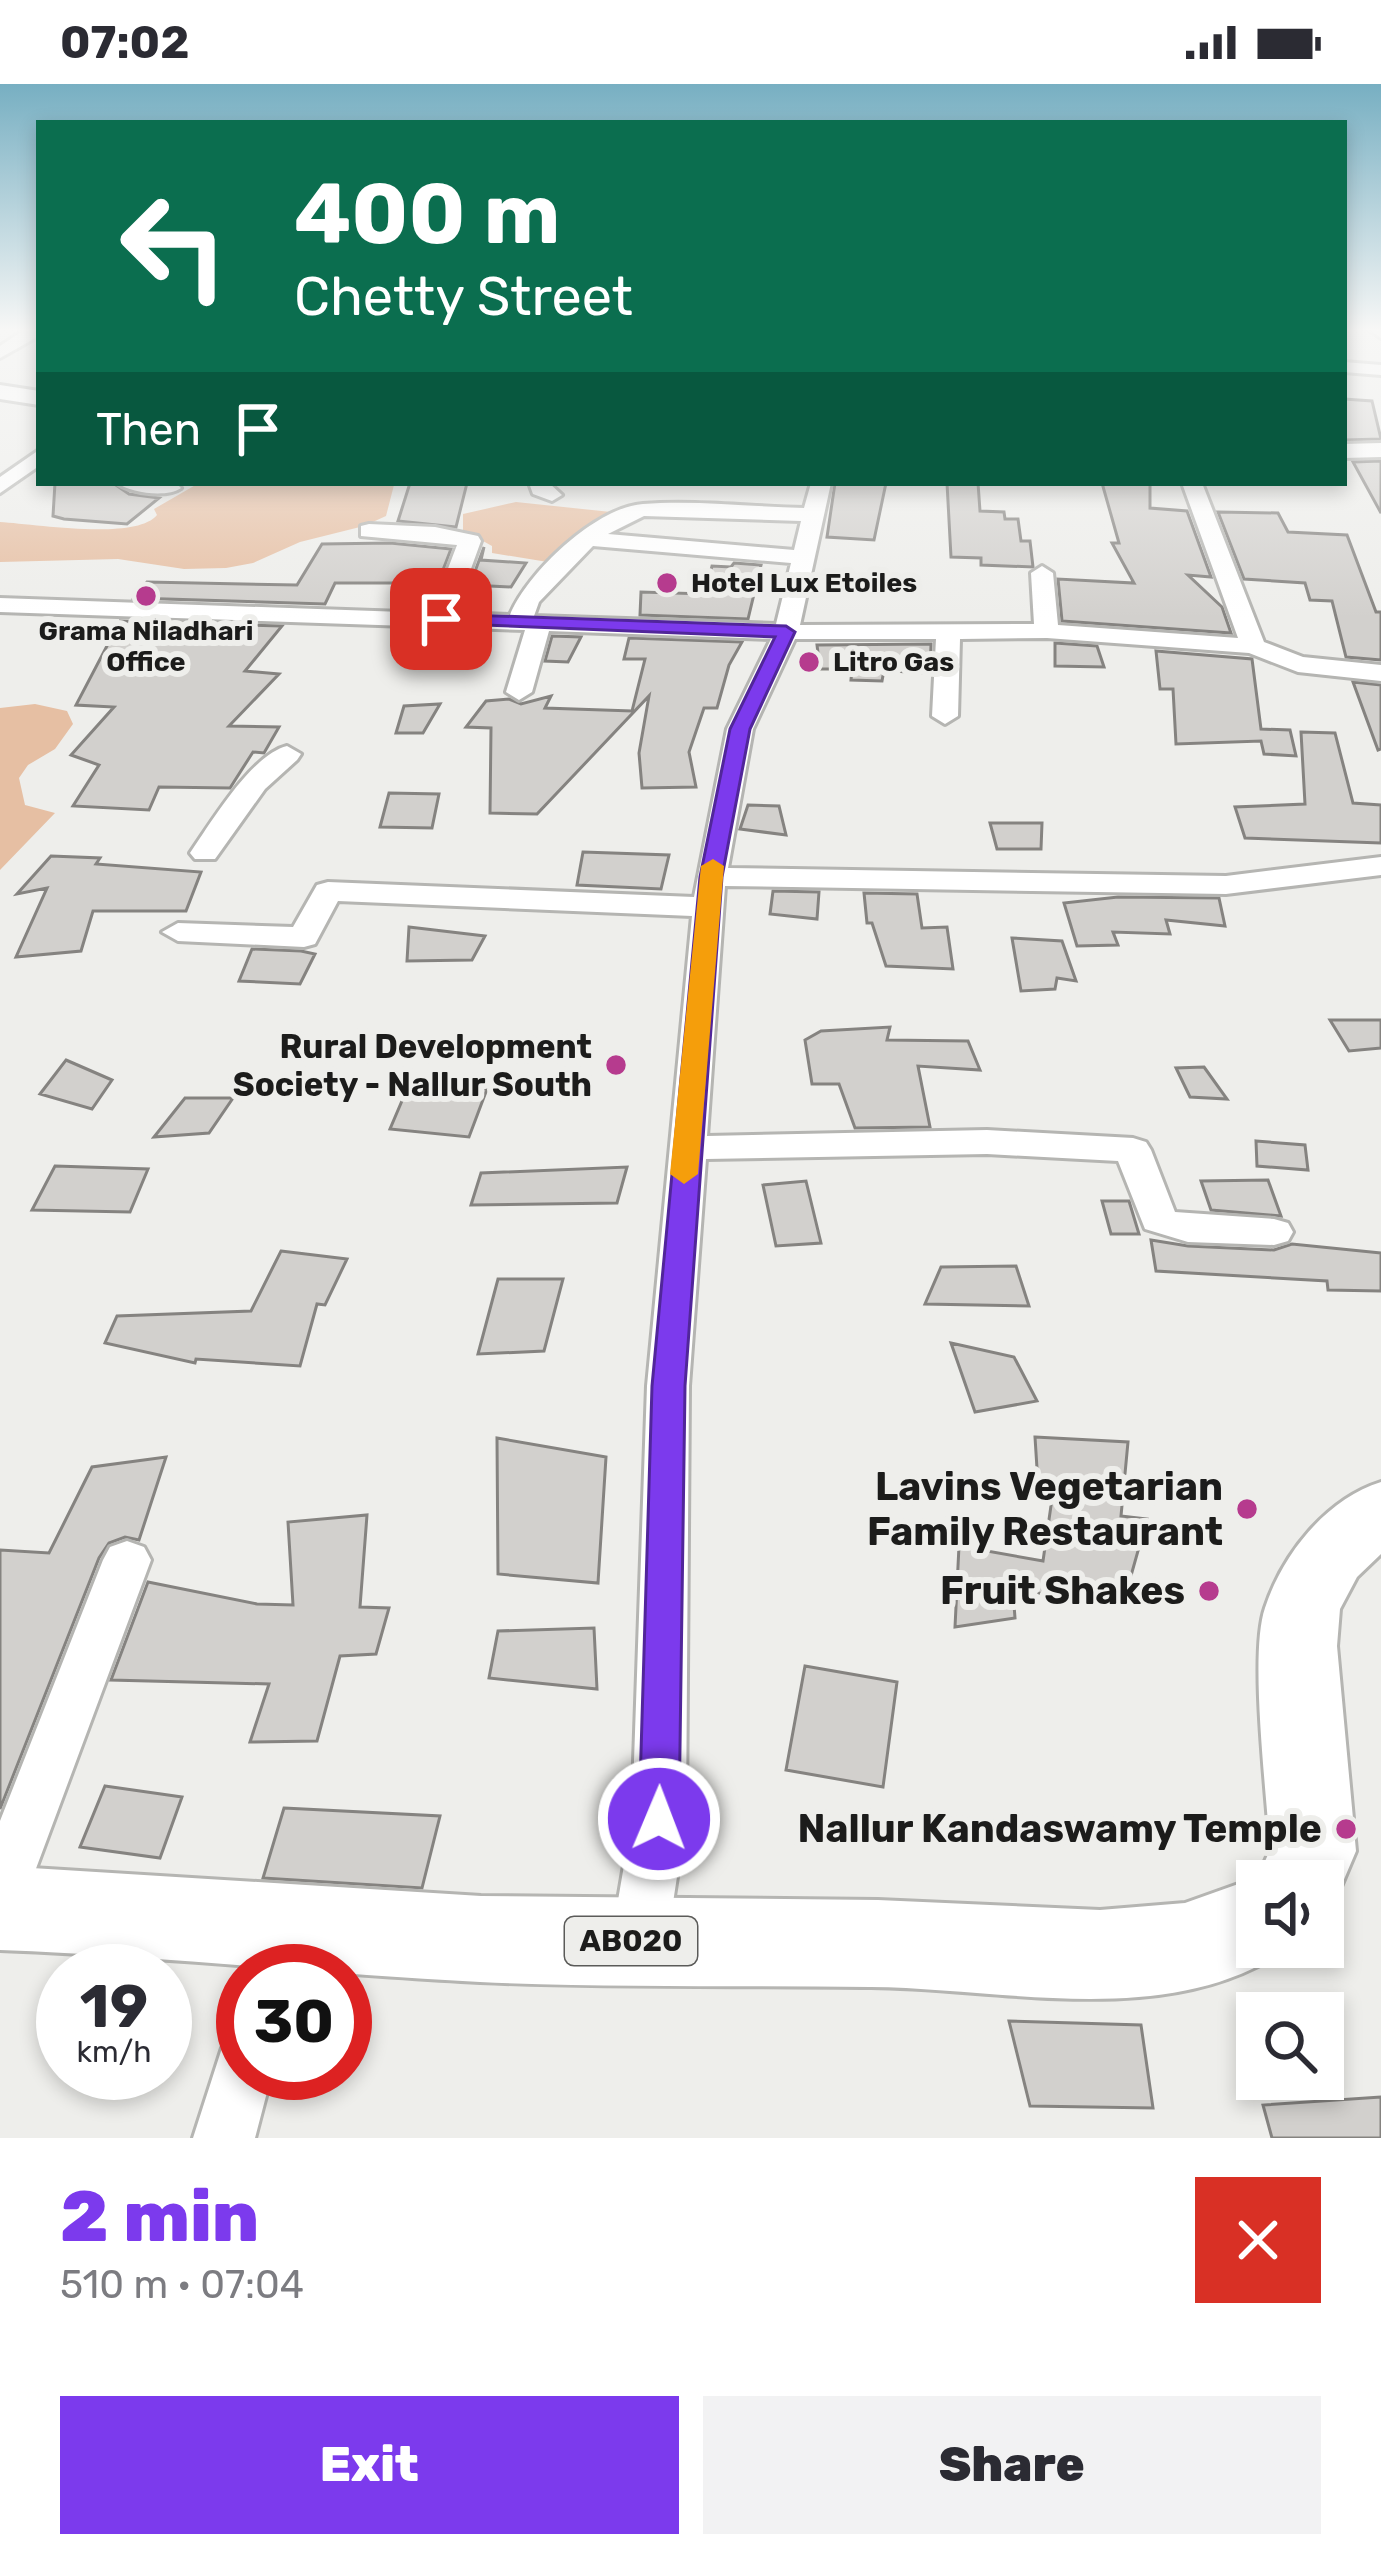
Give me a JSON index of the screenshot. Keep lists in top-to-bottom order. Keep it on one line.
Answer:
{"streets":{"main road":["AB020"]},"places":["Hotel Lux Etoiles","Grama Niladhari Office","Litro Gas","Rural Development Society - Nallur South","Lavins Vegetarian Family Restaurant","Fruit Shakes","Nallur Kandaswamy Temple"],"page":{"status":"07:02","turn":["400 m","Chetty Street"],"then":"Then","speed":"19 km/h","limit":"30","heading":["2 min","510 m · 07:04"],"buttons":["Exit","Share"]}}
